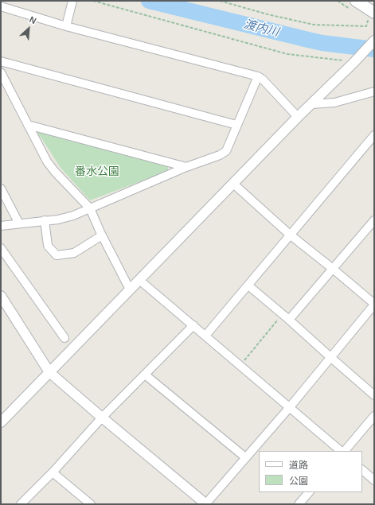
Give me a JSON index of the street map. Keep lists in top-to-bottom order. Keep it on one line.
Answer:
{"water":["渡内川"],"parks":["番水公園"],"legend":["道路","公園"],"north":"top right"}
